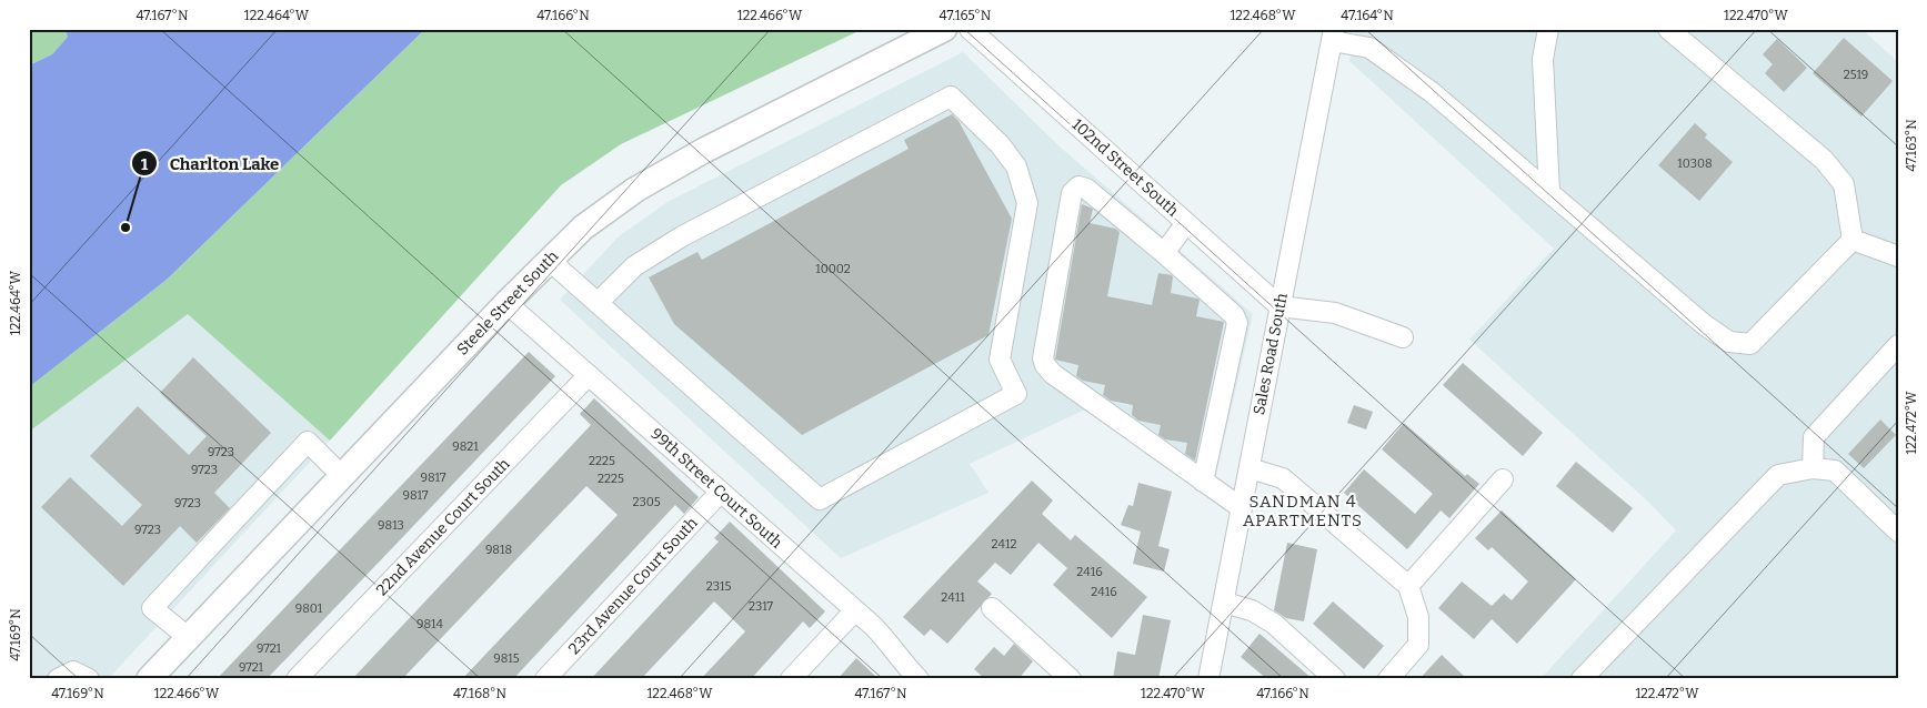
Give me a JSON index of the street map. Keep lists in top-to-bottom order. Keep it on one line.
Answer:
{"streets":{"main road":["Steele Street South"],"street":["102nd Street South","Sales Road South","99th Street Court South","22nd Avenue Court South","23rd Avenue Court South"]},"crossings":[["102nd Street South","Sales Road South"],["Steele Street South","99th Street Court South"],["99th Street Court South","22nd Avenue Court South"],["99th Street Court South","23rd Avenue Court South"]],"districts":["SANDMAN 4 APARTMENTS"],"places":["Charlton Lake"],"house_numbers":["2519","10308","10002","9821","9723","2225","9723","9817","2225","9817","2305","9723","9813","9723","2412","9818","2416","2315","2416","2411","2317","9801","9814","9721","9815","9721"],"coordinates":["47.167°N","122.464°W","47.166°N","122.466°W","47.165°N","122.468°W","47.164°N","122.470°W","47.163°N","122.472°W","47.169°N","47.168°N"]}
